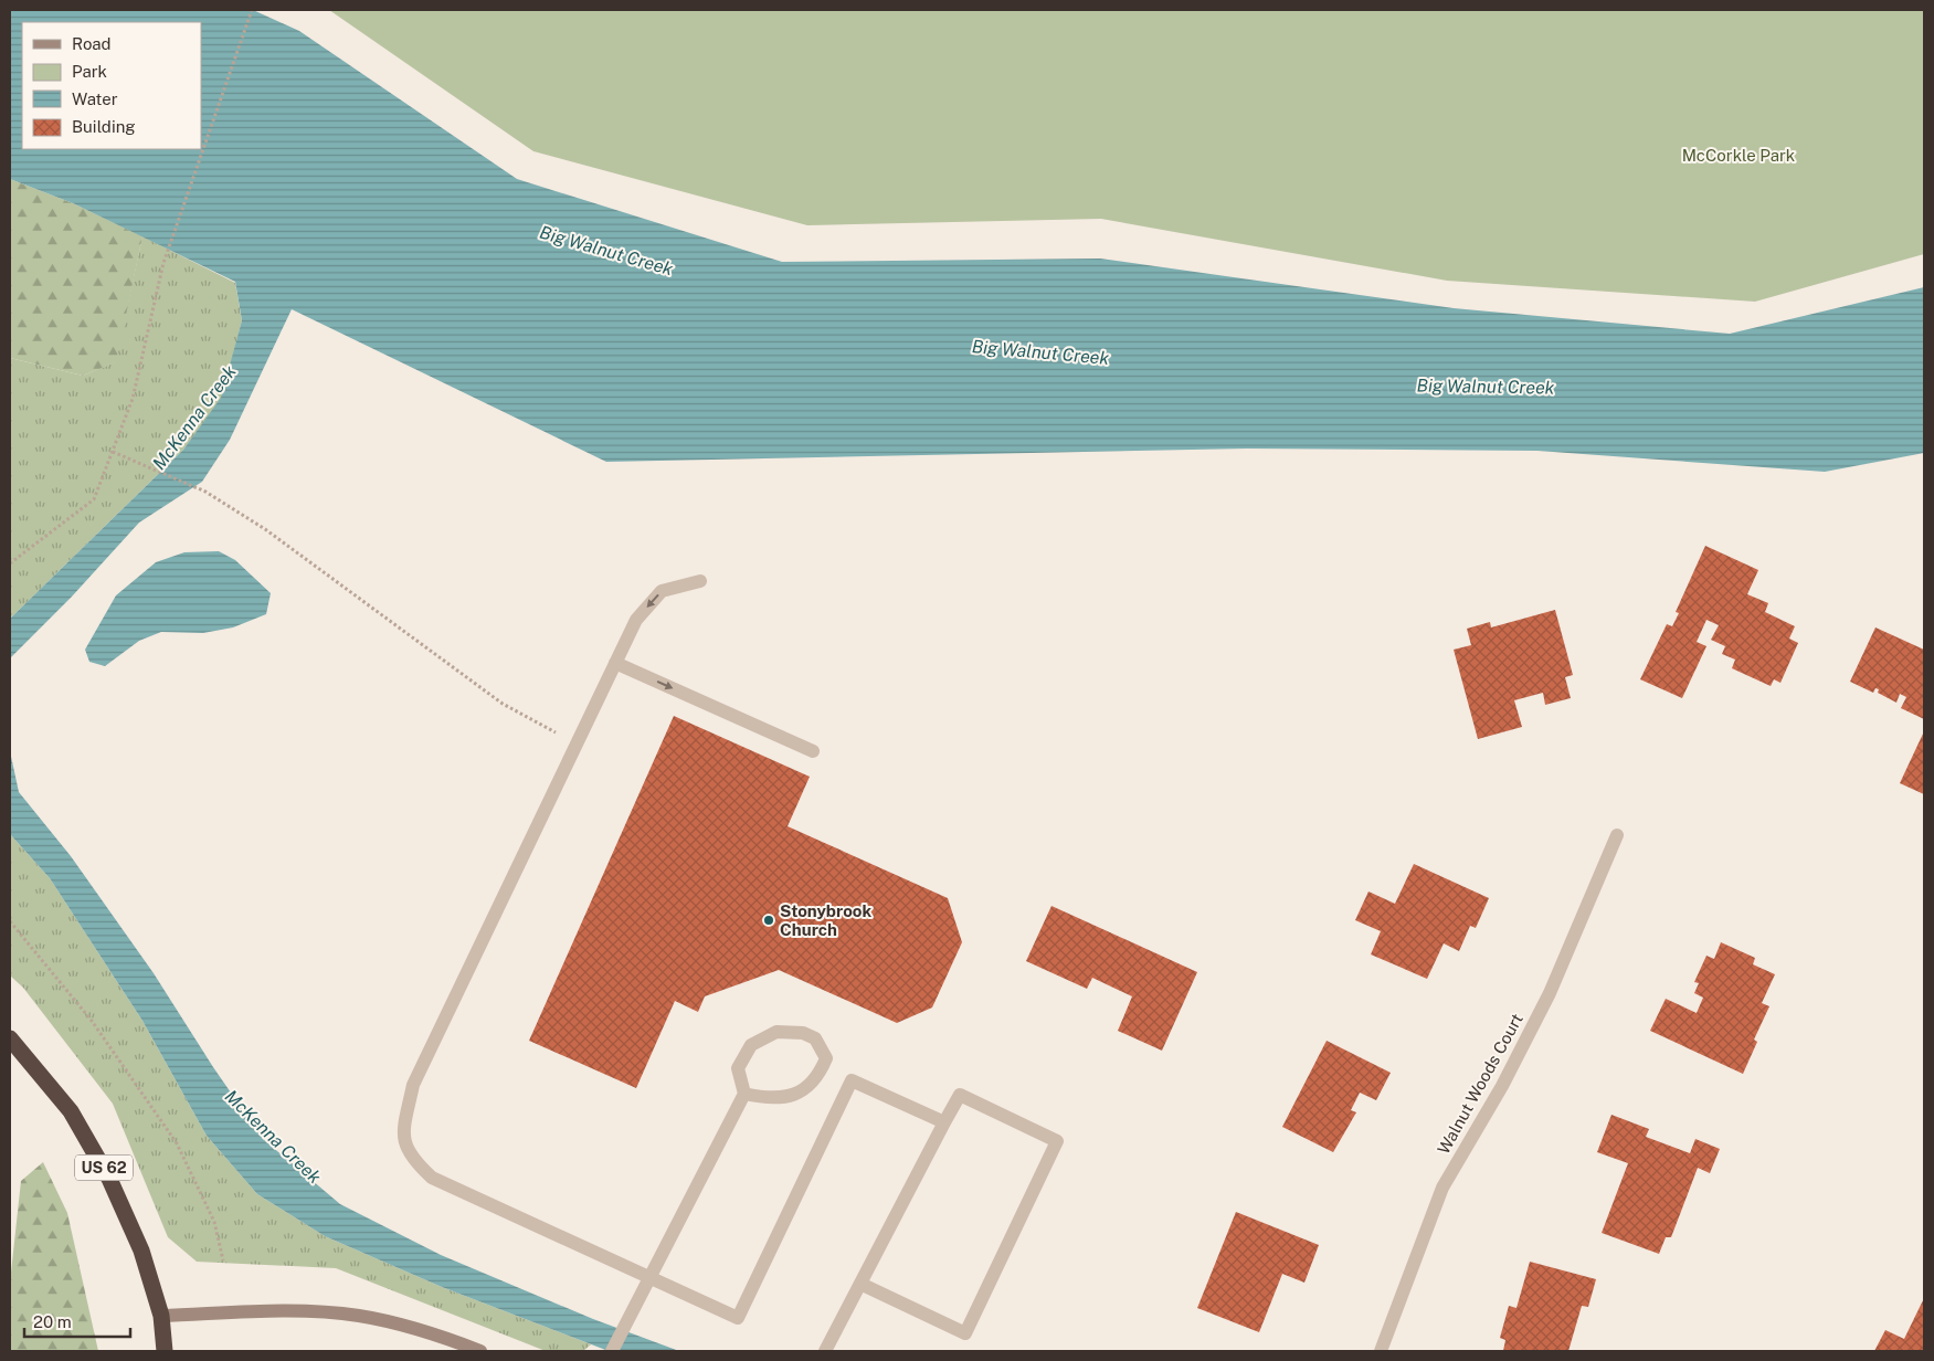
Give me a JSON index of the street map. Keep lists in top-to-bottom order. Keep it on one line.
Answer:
{"streets":{"highway":["US 62"],"street":["Walnut Woods Court"]},"water":["Big Walnut Creek","McKenna Creek"],"parks":["McCorkle Park"],"places":["Stonybrook Church"],"legend":["Road","Park","Water","Building"],"scale_bar":"20 m"}
